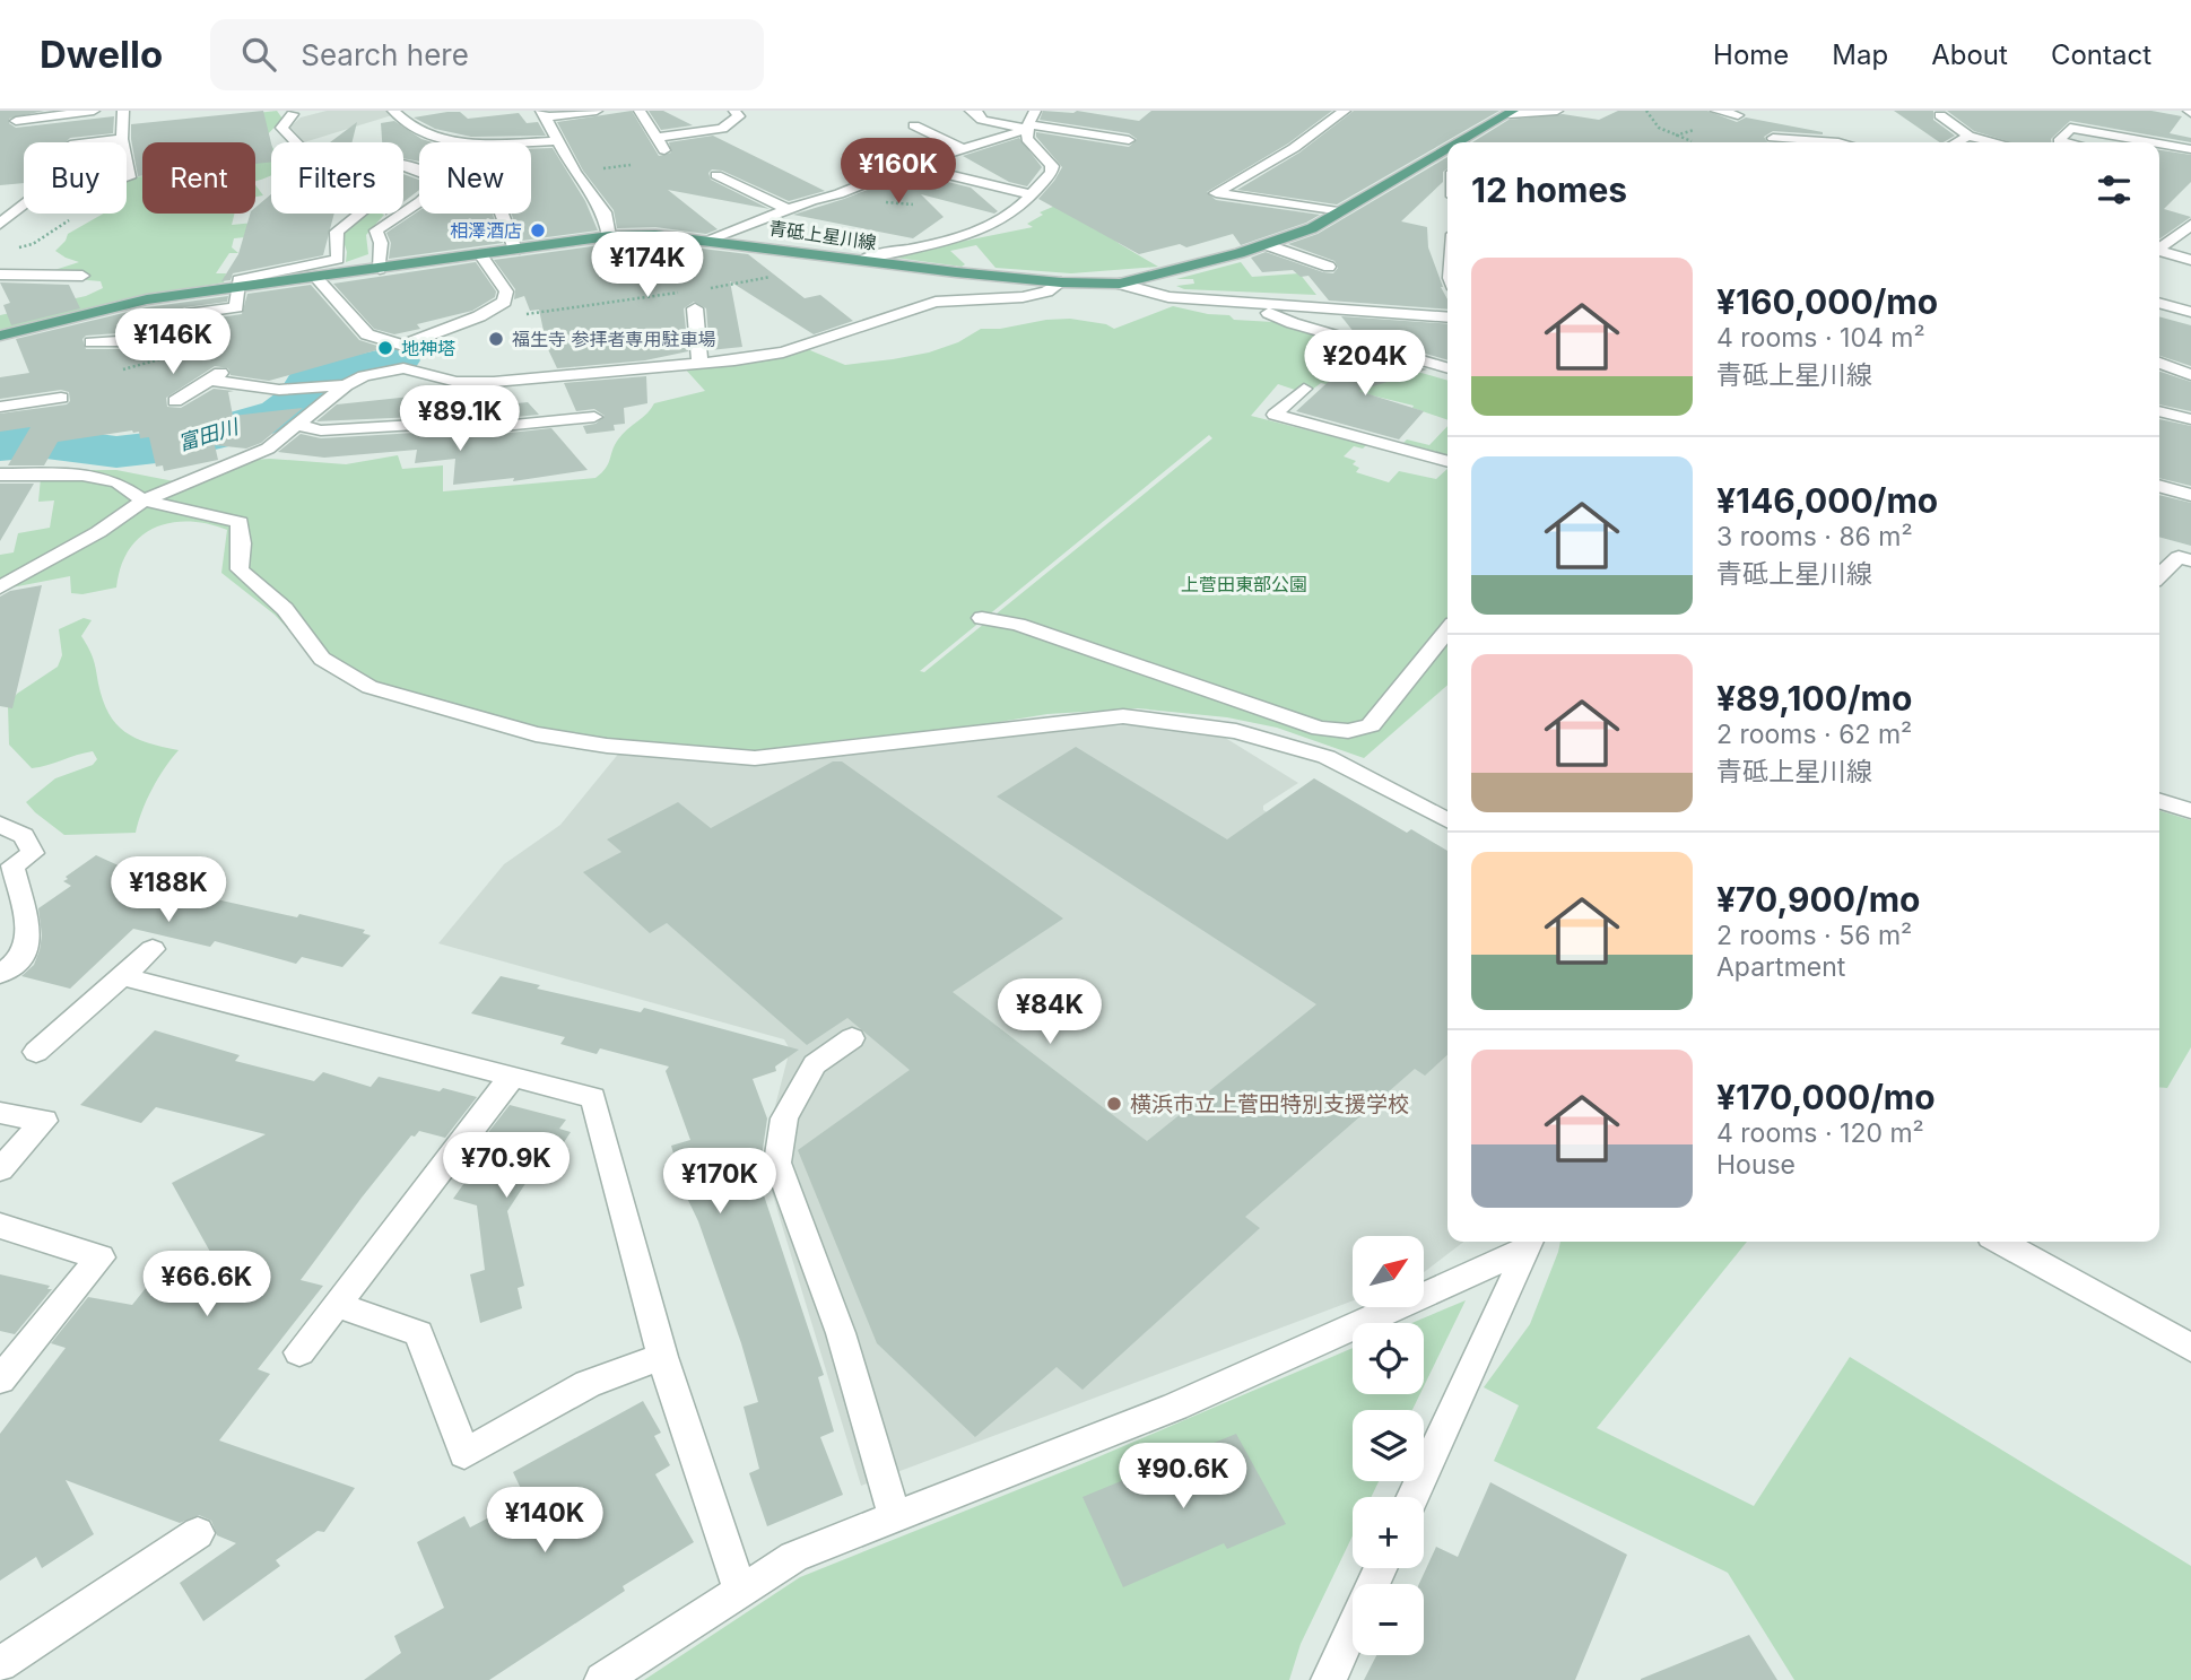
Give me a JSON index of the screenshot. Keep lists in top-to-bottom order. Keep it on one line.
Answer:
{"streets":{"main road":["青砥上星川線"]},"water":["富田川"],"parks":["上菅田東部公園"],"places":["相澤酒店","福生寺 参拝者専用駐車場","地神塔","横浜市立上菅田特別支援学校"],"north":"top right","page":{"header":"Dwello","search":"Search here","nav":["Home","Map","About","Contact"],"price":["¥160K","¥174K","¥146K","¥204K","¥89.1K","¥188K","¥84K","¥70.9K","¥170K","¥66.6K","¥90.6K","¥140K"],"chip":["Buy","Rent","Filters","New"],"heading":"12 homes","list":[{"name":"¥160,000/mo","note":"4 rooms · 104 m² · 青砥上星川線"},{"name":"¥146,000/mo","note":"3 rooms · 86 m² · 青砥上星川線"},{"name":"¥89,100/mo","note":"2 rooms · 62 m² · 青砥上星川線"},{"name":"¥70,900/mo","note":"2 rooms · 56 m² · Apartment"},{"name":"¥170,000/mo","note":"4 rooms · 120 m² · House"}],"map_buttons":["+","−"]}}
